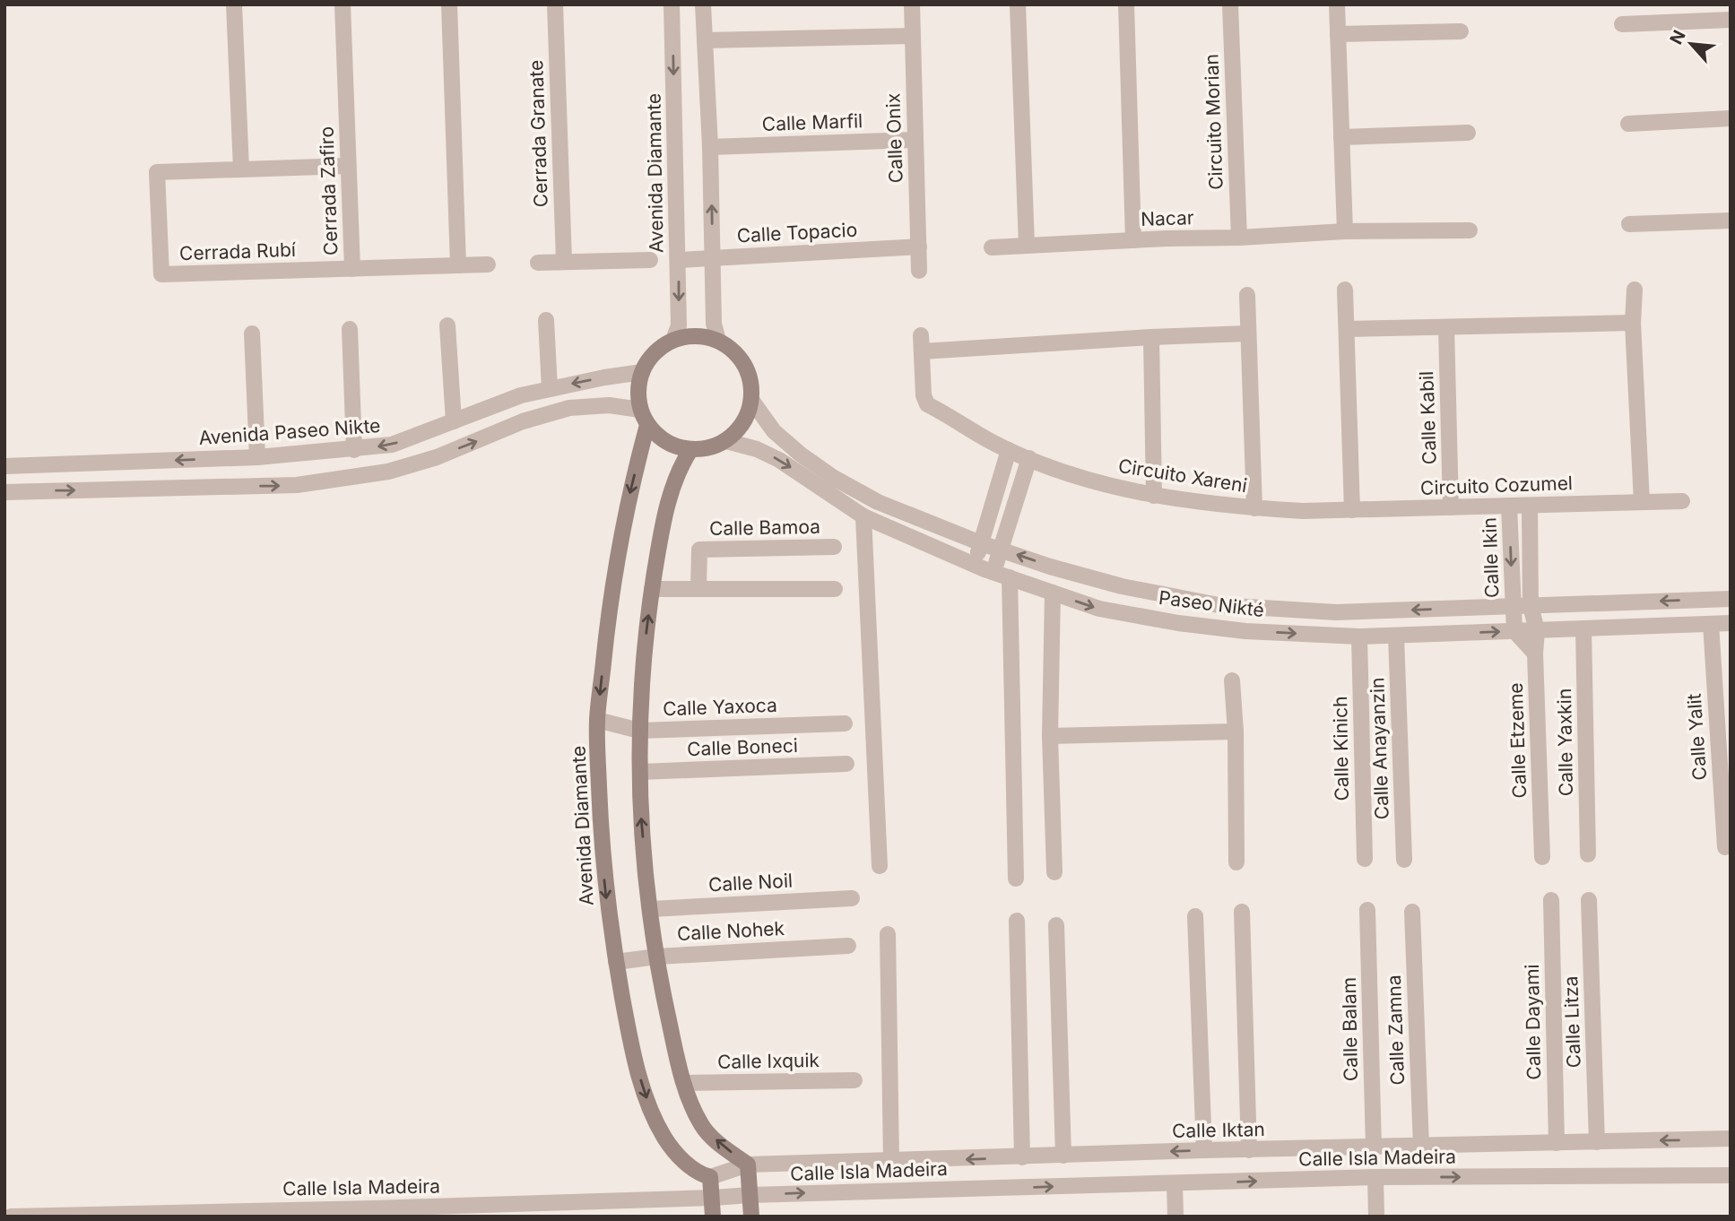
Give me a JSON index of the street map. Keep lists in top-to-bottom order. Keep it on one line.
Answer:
{"streets":{"street":["Circuito Morian","Calle Marfil","Cerrada Granate","Calle Onix","Avenida Diamante","Cerrada Zafiro","Nacar","Calle Topacio","Cerrada Rubí","Calle Kabil","Avenida Paseo Nikte","Circuito Xareni","Circuito Cozumel","Calle Bamoa","Calle Ikin","Paseo Nikté","Calle Yaxoca","Calle Yalit","Calle Etzeme","Calle Yaxkin","Calle Boneci","Calle Kinich","Calle Anayanzin","Calle Noil","Calle Nohek","Calle Dayami","Calle Litza","Calle Balam","Calle Zamna","Calle Ixquik","Calle Iktan","Calle Isla Madeira"]},"crossings":[["Circuito Morian","Nacar"],["Calle Marfil","Calle Onix"],["Calle Onix","Calle Topacio"],["Avenida Diamante","Calle Topacio"],["Avenida Diamante","Avenida Paseo Nikte"],["Avenida Diamante","Paseo Nikté"],["Avenida Diamante","Calle Yaxoca"],["Avenida Diamante","Calle Nohek"],["Avenida Diamante","Calle Iktan"],["Cerrada Zafiro","Cerrada Rubí"],["Calle Kabil","Circuito Cozumel"],["Avenida Paseo Nikte","Paseo Nikté"],["Circuito Xareni","Circuito Cozumel"],["Circuito Cozumel","Calle Ikin"],["Calle Ikin","Paseo Nikté"],["Paseo Nikté","Calle Yalit"],["Paseo Nikté","Calle Yaxkin"],["Paseo Nikté","Calle Kinich"],["Paseo Nikté","Calle Anayanzin"],["Calle Dayami","Calle Iktan"],["Calle Litza","Calle Iktan"],["Calle Balam","Calle Iktan"],["Calle Zamna","Calle Iktan"]],"one_way":["Calle Iktan","Calle Isla Madeira"],"north":"top left"}
